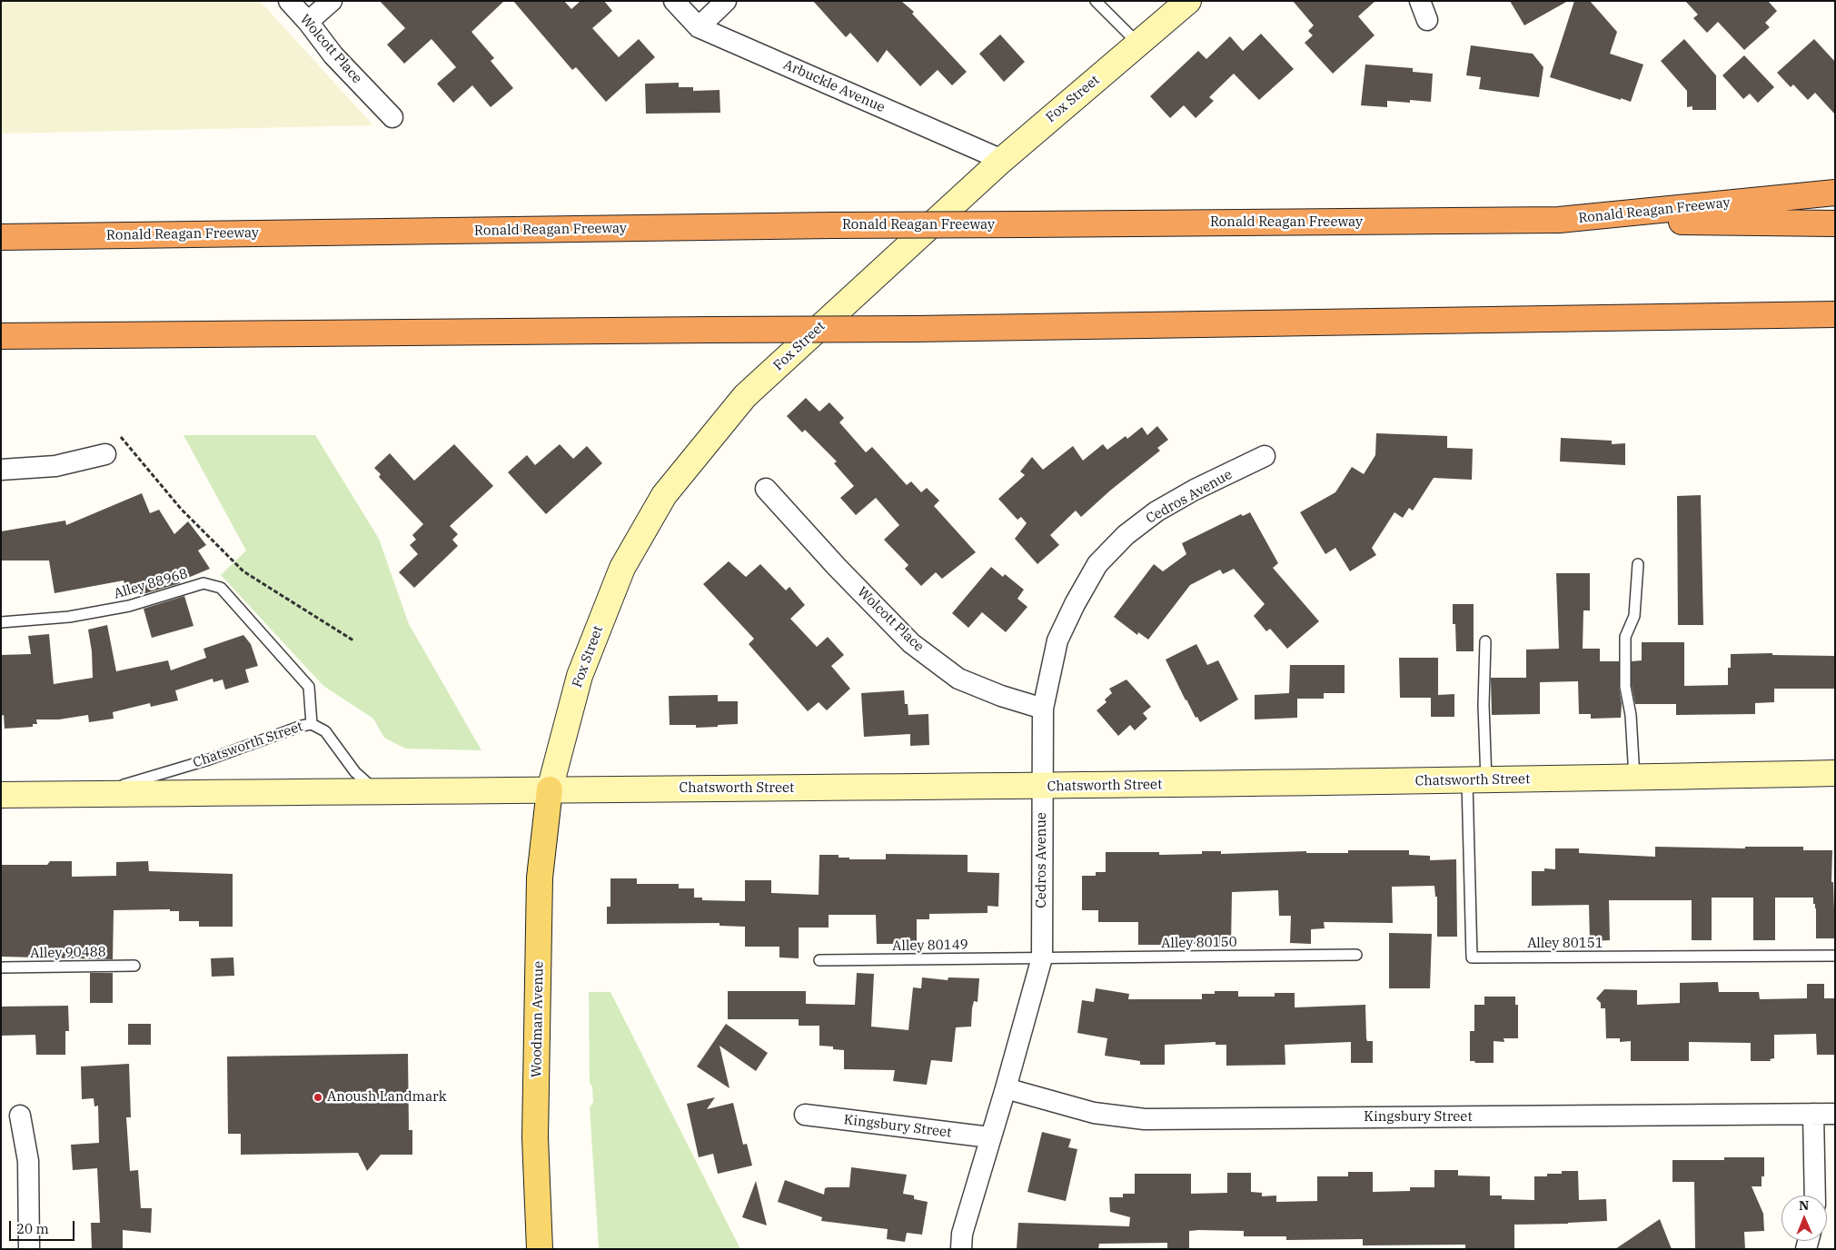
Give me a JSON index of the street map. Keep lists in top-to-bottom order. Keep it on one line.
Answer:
{"streets":{"highway":["Ronald Reagan Freeway"],"main road":["Fox Street","Chatsworth Street","Woodman Avenue"],"street":["Wolcott Place","Arbuckle Avenue","Cedros Avenue","Kingsbury Street"],"lane":["Alley 88968","Alley 80150","Alley 80151","Alley 80149","Alley 90488"]},"crossings":[["Wolcott Place","Cedros Avenue"],["Arbuckle Avenue","Fox Street"],["Fox Street","Chatsworth Street"],["Fox Street","Woodman Avenue"],["Cedros Avenue","Chatsworth Street"],["Cedros Avenue","Alley 80150"],["Cedros Avenue","Alley 80149"],["Cedros Avenue","Kingsbury Street"],["Alley 88968","Chatsworth Street"],["Chatsworth Street","Alley 80151"],["Chatsworth Street","Woodman Avenue"],["Alley 80150","Alley 80149"]],"places":["Anoush Landmark"],"scale_bar":"20 m","north":"top"}
